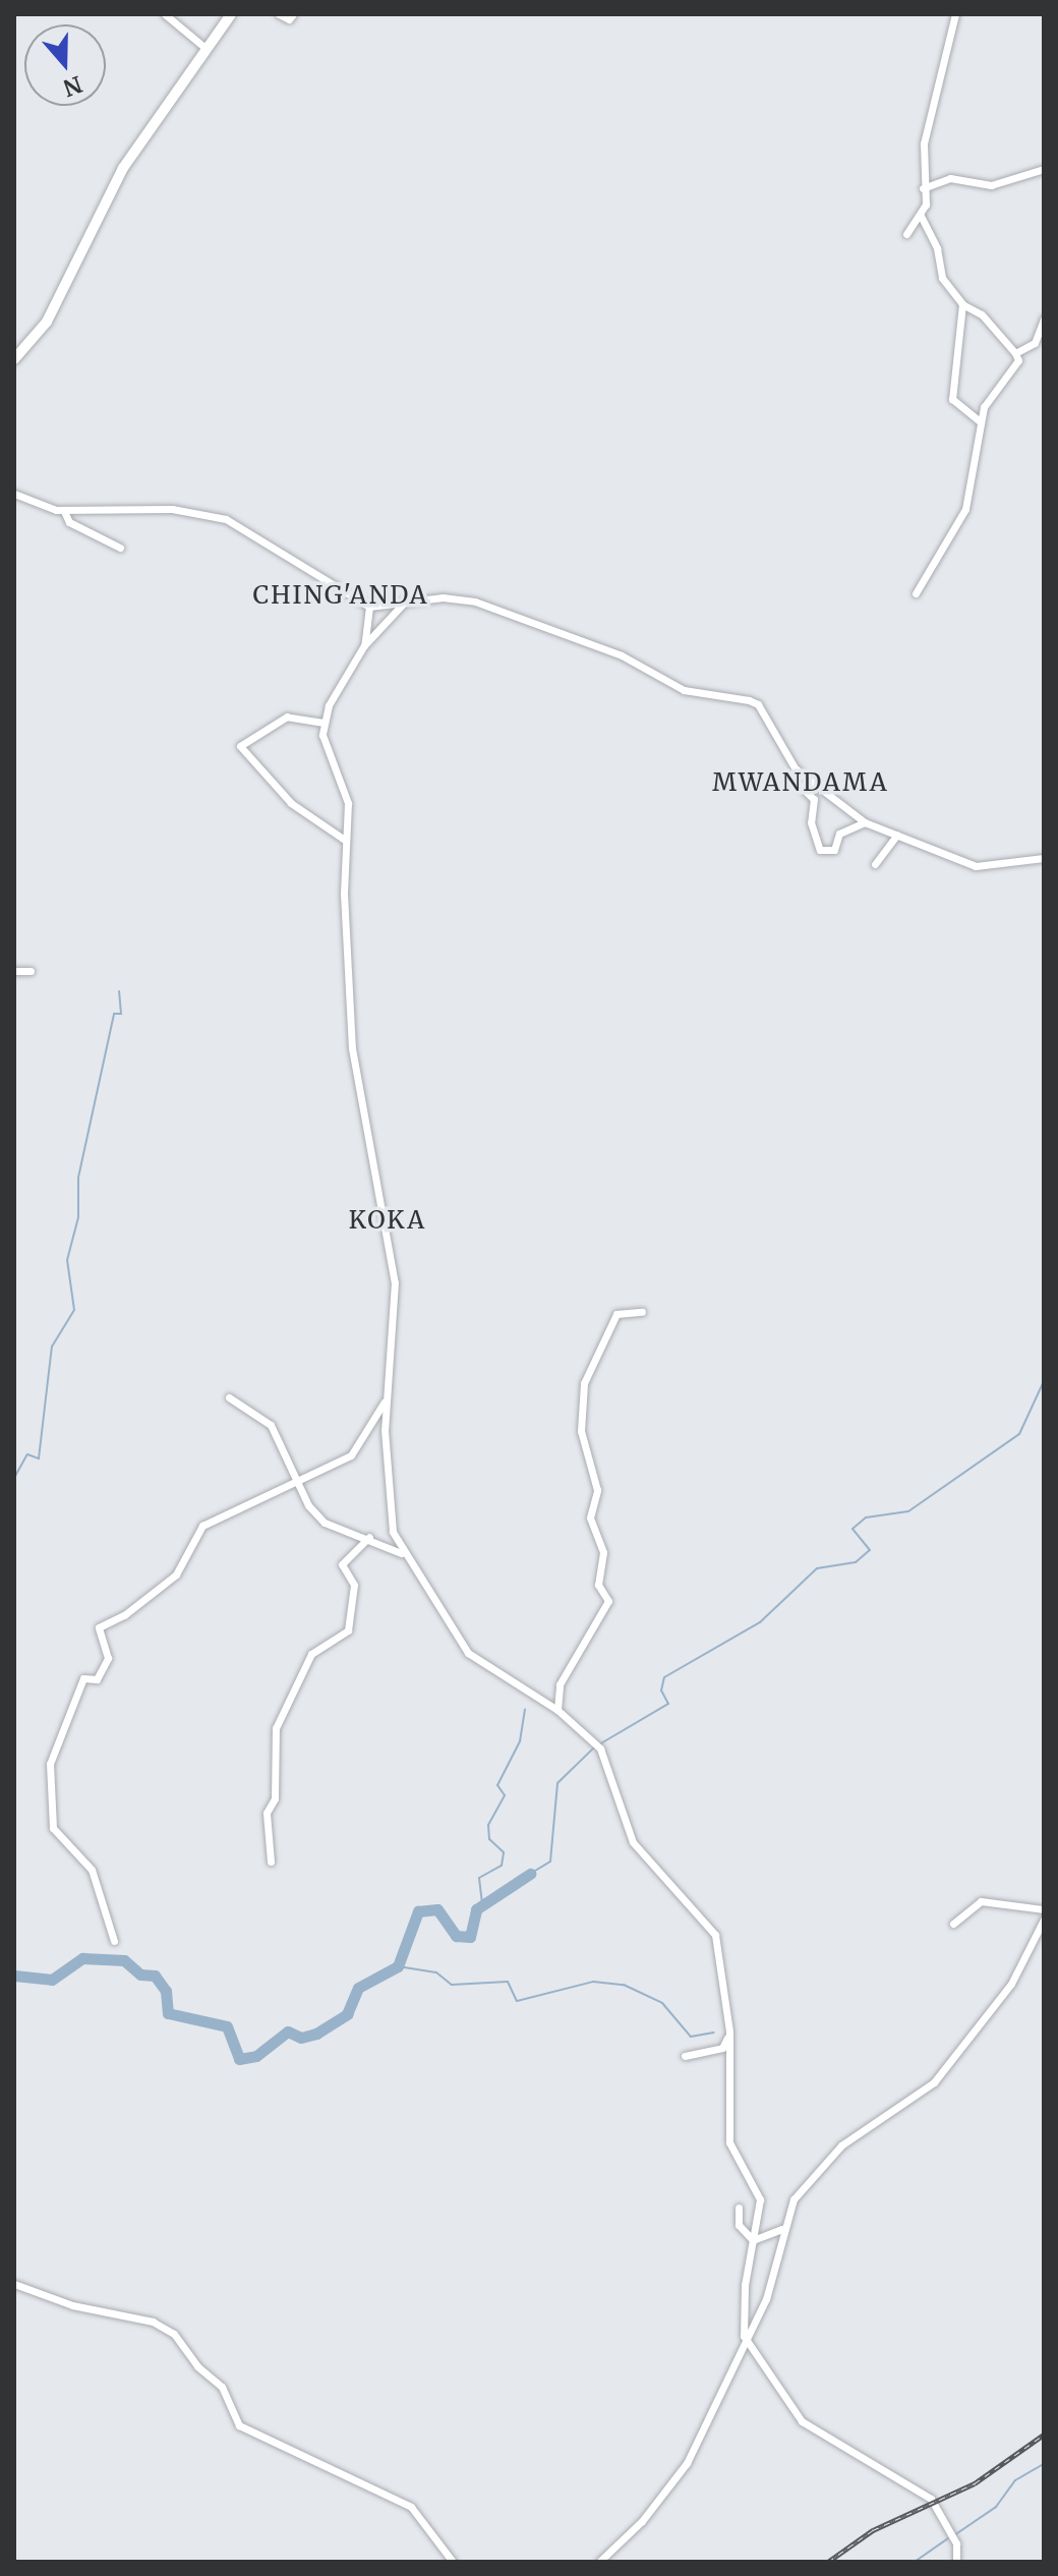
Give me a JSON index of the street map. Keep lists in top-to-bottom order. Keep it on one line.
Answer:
{"districts":["CHING'ANDA","MWANDAMA","KOKA"],"north":"bottom"}
